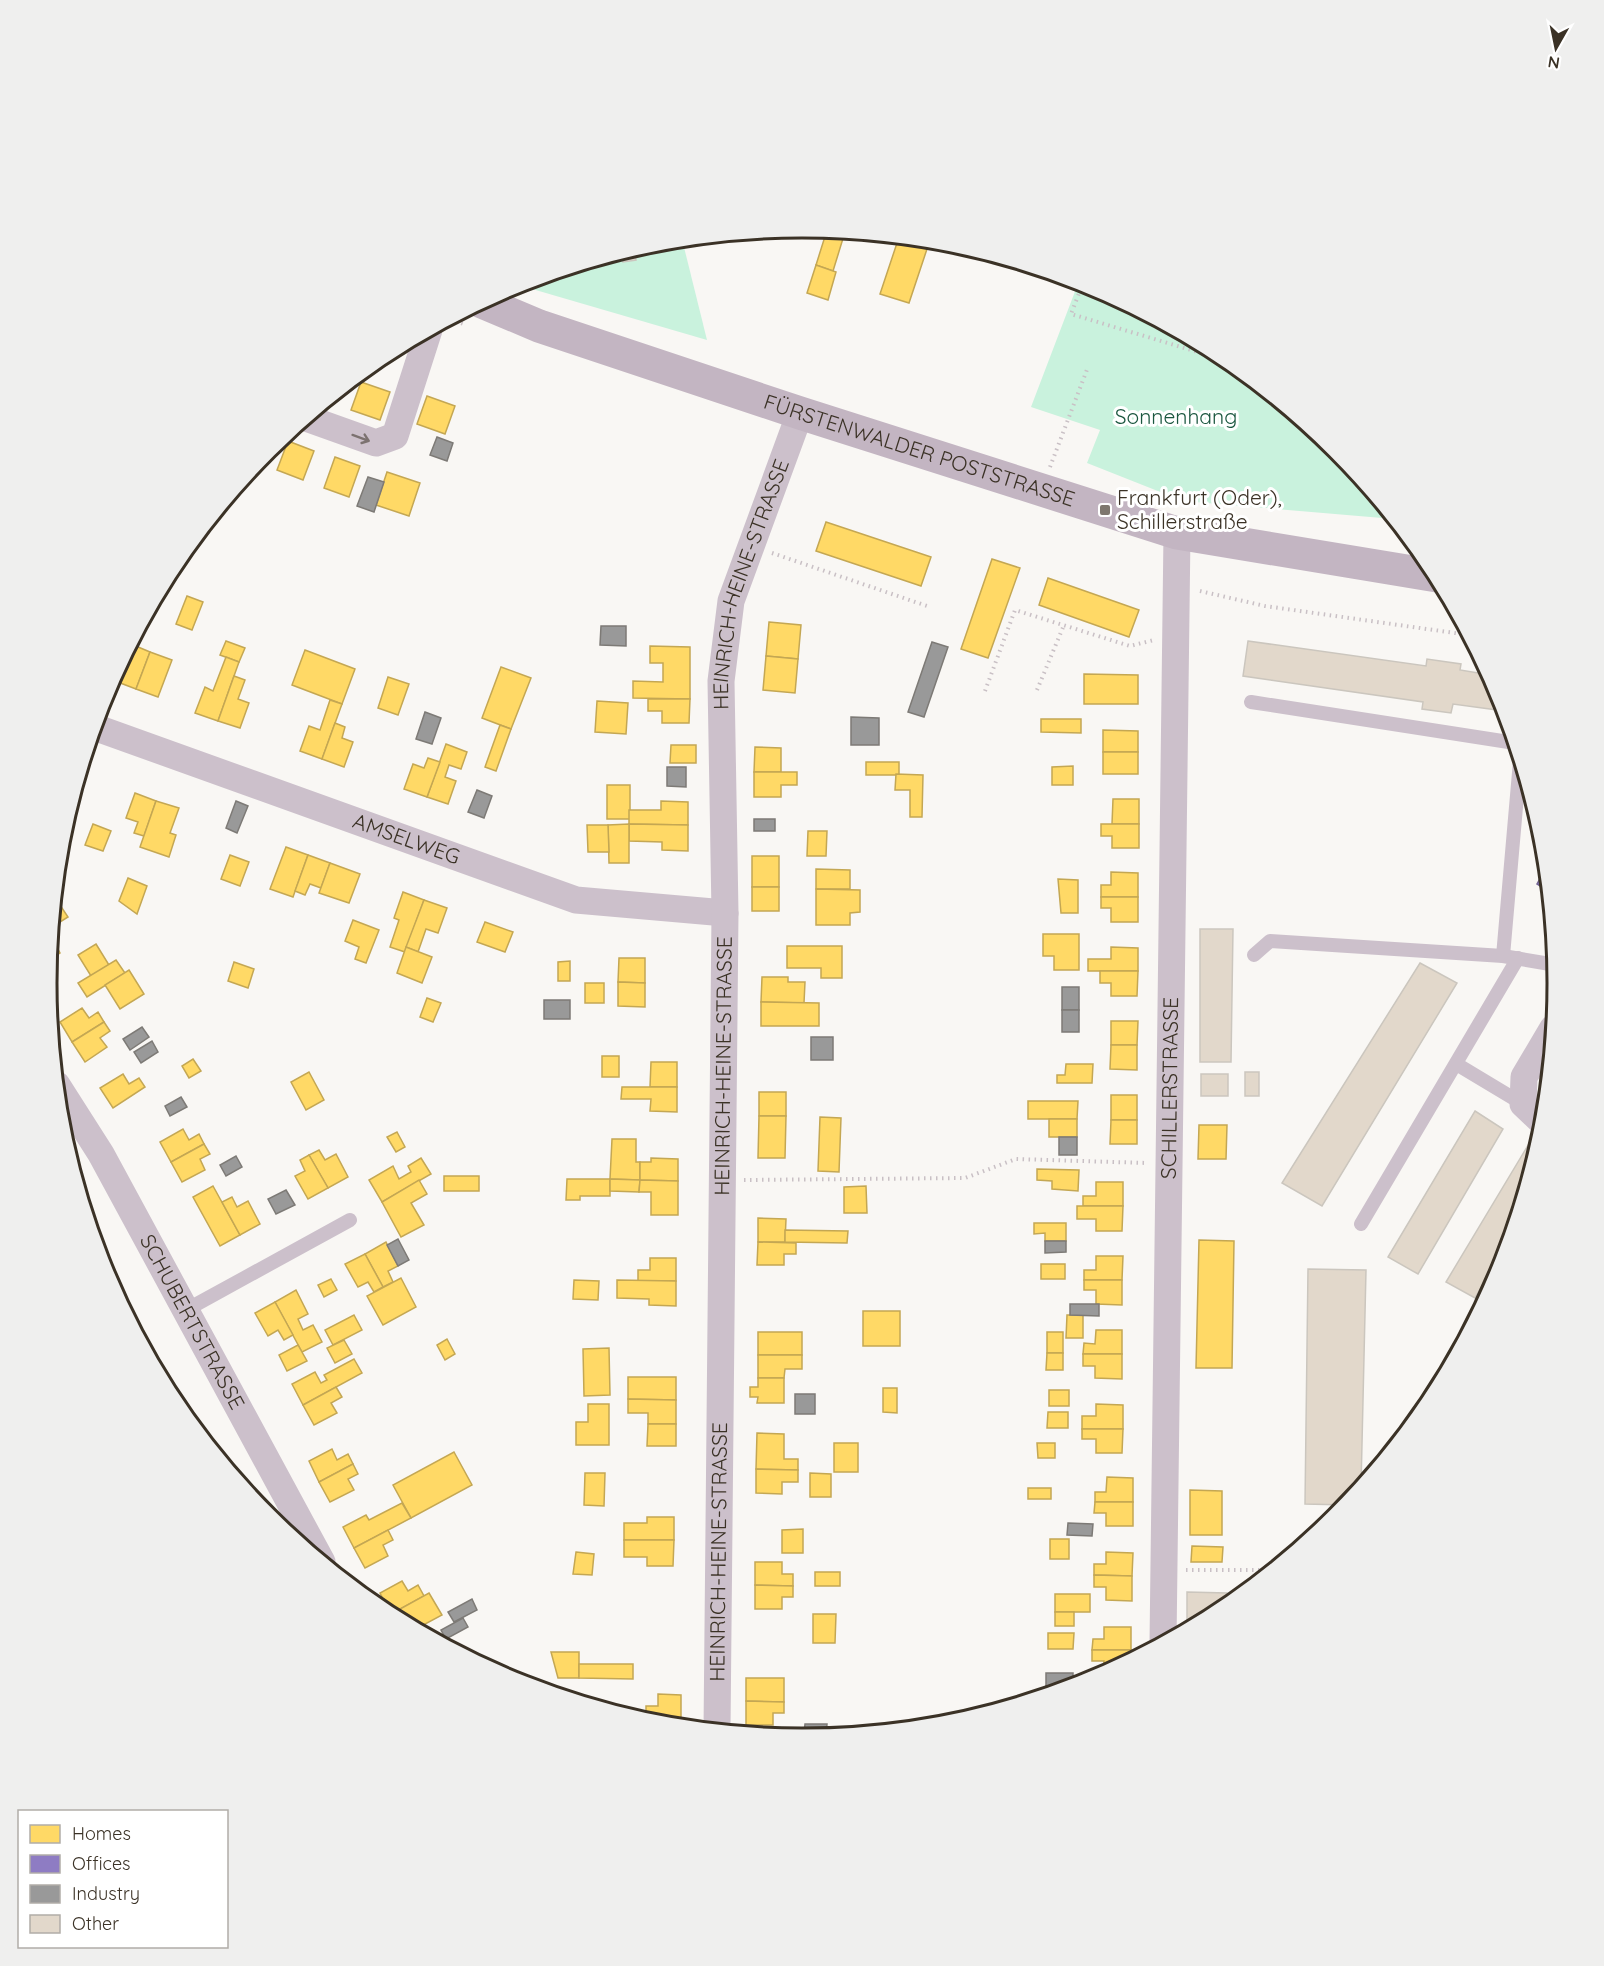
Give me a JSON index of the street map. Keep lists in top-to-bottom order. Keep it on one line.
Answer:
{"streets":{"street":["FÜRSTENWALDER POSTSTRASSE","HEINRICH-HEINE-STRASSE","AMSELWEG","SCHILLERSTRASSE","SCHUBERTSTRASSE"]},"crossings":[["FÜRSTENWALDER POSTSTRASSE","HEINRICH-HEINE-STRASSE"],["FÜRSTENWALDER POSTSTRASSE","SCHILLERSTRASSE"],["HEINRICH-HEINE-STRASSE","AMSELWEG"]],"parks":["Sonnenhang"],"places":{"transit":["Frankfurt (Oder), Schillerstraße"]},"legend":["Homes","Offices","Industry","Other"],"north":"bottom"}
